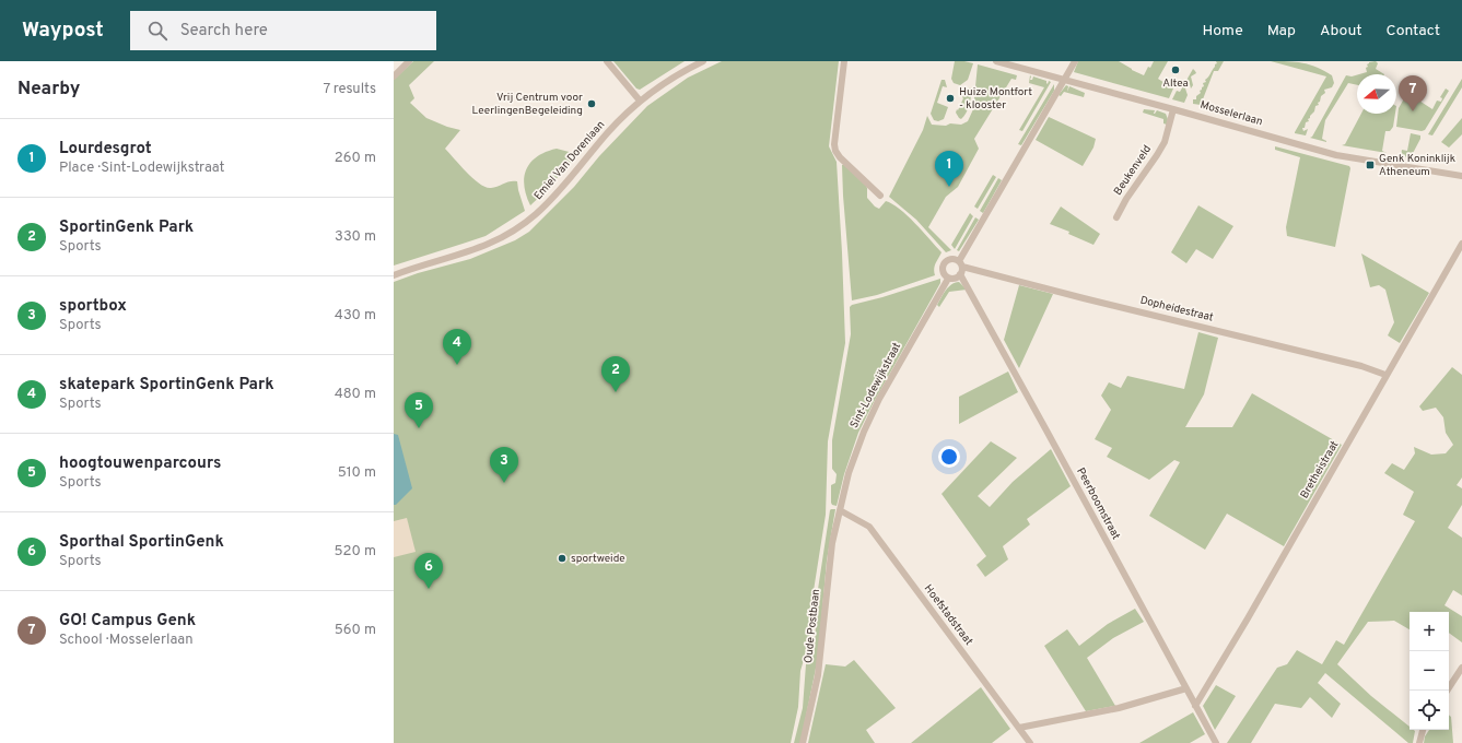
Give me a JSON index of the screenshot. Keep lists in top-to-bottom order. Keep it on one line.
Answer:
{"streets":{"street":["Mosselerlaan","Emiel Van Dorenlaan","Beukenveld","Dopheidestraat","Sint-Lodewijkstraat","Bretheistraat","Peerboomstraat","Hoefstadstraat","Oude Postbaan"]},"crossings":[["Mosselerlaan","Beukenveld"],["Dopheidestraat","Sint-Lodewijkstraat"],["Dopheidestraat","Bretheistraat"],["Dopheidestraat","Peerboomstraat"],["Sint-Lodewijkstraat","Peerboomstraat"],["Sint-Lodewijkstraat","Hoefstadstraat"],["Sint-Lodewijkstraat","Oude Postbaan"],["Bretheistraat","Peerboomstraat"],["Hoefstadstraat","Oude Postbaan"]],"places":{"other":["Altea","Huize Montfort - klooster","Vrij Centrum voor LeerlingenBegeleiding","sportweide"],"transit":["Genk Koninklijk Atheneum"]},"north":"left","page":{"header":"Waypost","search":"Search here","nav":["Home","Map","About","Contact"],"heading":["Nearby","7 results"],"pins":["7","1","4","2","5","3","6"],"list":[{"mark":"1","name":"Lourdesgrot","note":"Place · Sint-Lodewijkstraat","value":"260 m"},{"mark":"2","name":"SportinGenk Park","note":"Sports","value":"330 m"},{"mark":"3","name":"sportbox","note":"Sports","value":"430 m"},{"mark":"4","name":"skatepark SportinGenk Park","note":"Sports","value":"480 m"},{"mark":"5","name":"hoogtouwenparcours","note":"Sports","value":"510 m"},{"mark":"6","name":"Sporthal SportinGenk","note":"Sports","value":"520 m"},{"mark":"7","name":"GO! Campus Genk","note":"School · Mosselerlaan","value":"560 m"}],"map_buttons":["+","−"]}}
